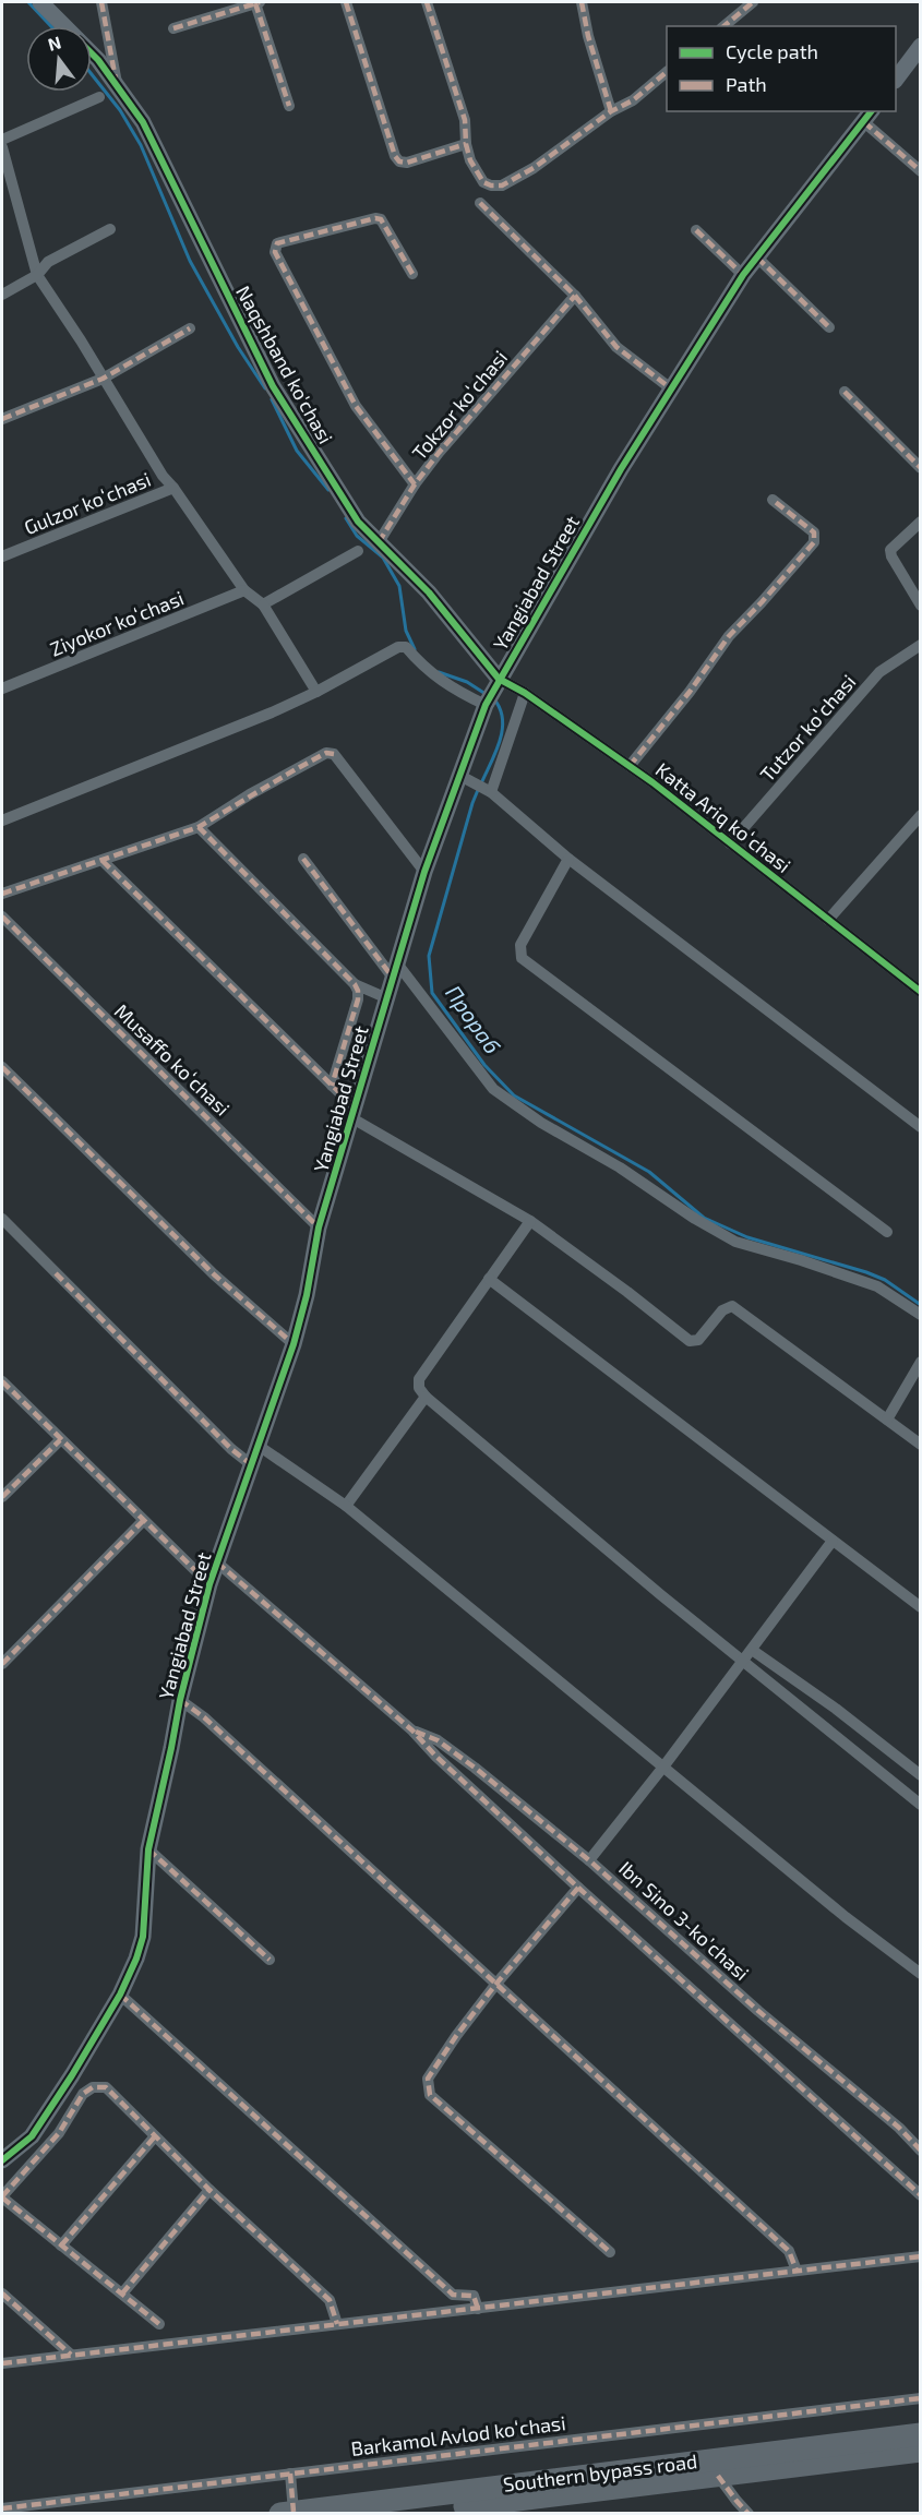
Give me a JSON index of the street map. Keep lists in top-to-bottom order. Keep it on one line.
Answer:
{"streets":{"highway":["Southern bypass road"],"street":["Naqshband ko'chasi","Tokzor koʻchasi","Gulzor koʻchasi","Yangiabad Street","Ziyokor koʻchasi","Tutzor koʻchasi","Katta Ariq koʻchasi","Musaffo koʻchasi","Ibn Sino 3-koʼchasi","Barkamol Avlod koʻchasi"]},"crossings":[["Naqshband ko'chasi","Tokzor koʻchasi"],["Naqshband ko'chasi","Yangiabad Street"],["Naqshband ko'chasi","Katta Ariq koʻchasi"],["Yangiabad Street","Katta Ariq koʻchasi"],["Yangiabad Street","Musaffo koʻchasi"],["Yangiabad Street","Ibn Sino 3-koʼchasi"],["Tutzor koʻchasi","Katta Ariq koʻchasi"]],"water":["Прораб"],"legend":["Cycle path","Path"],"north":"top"}
